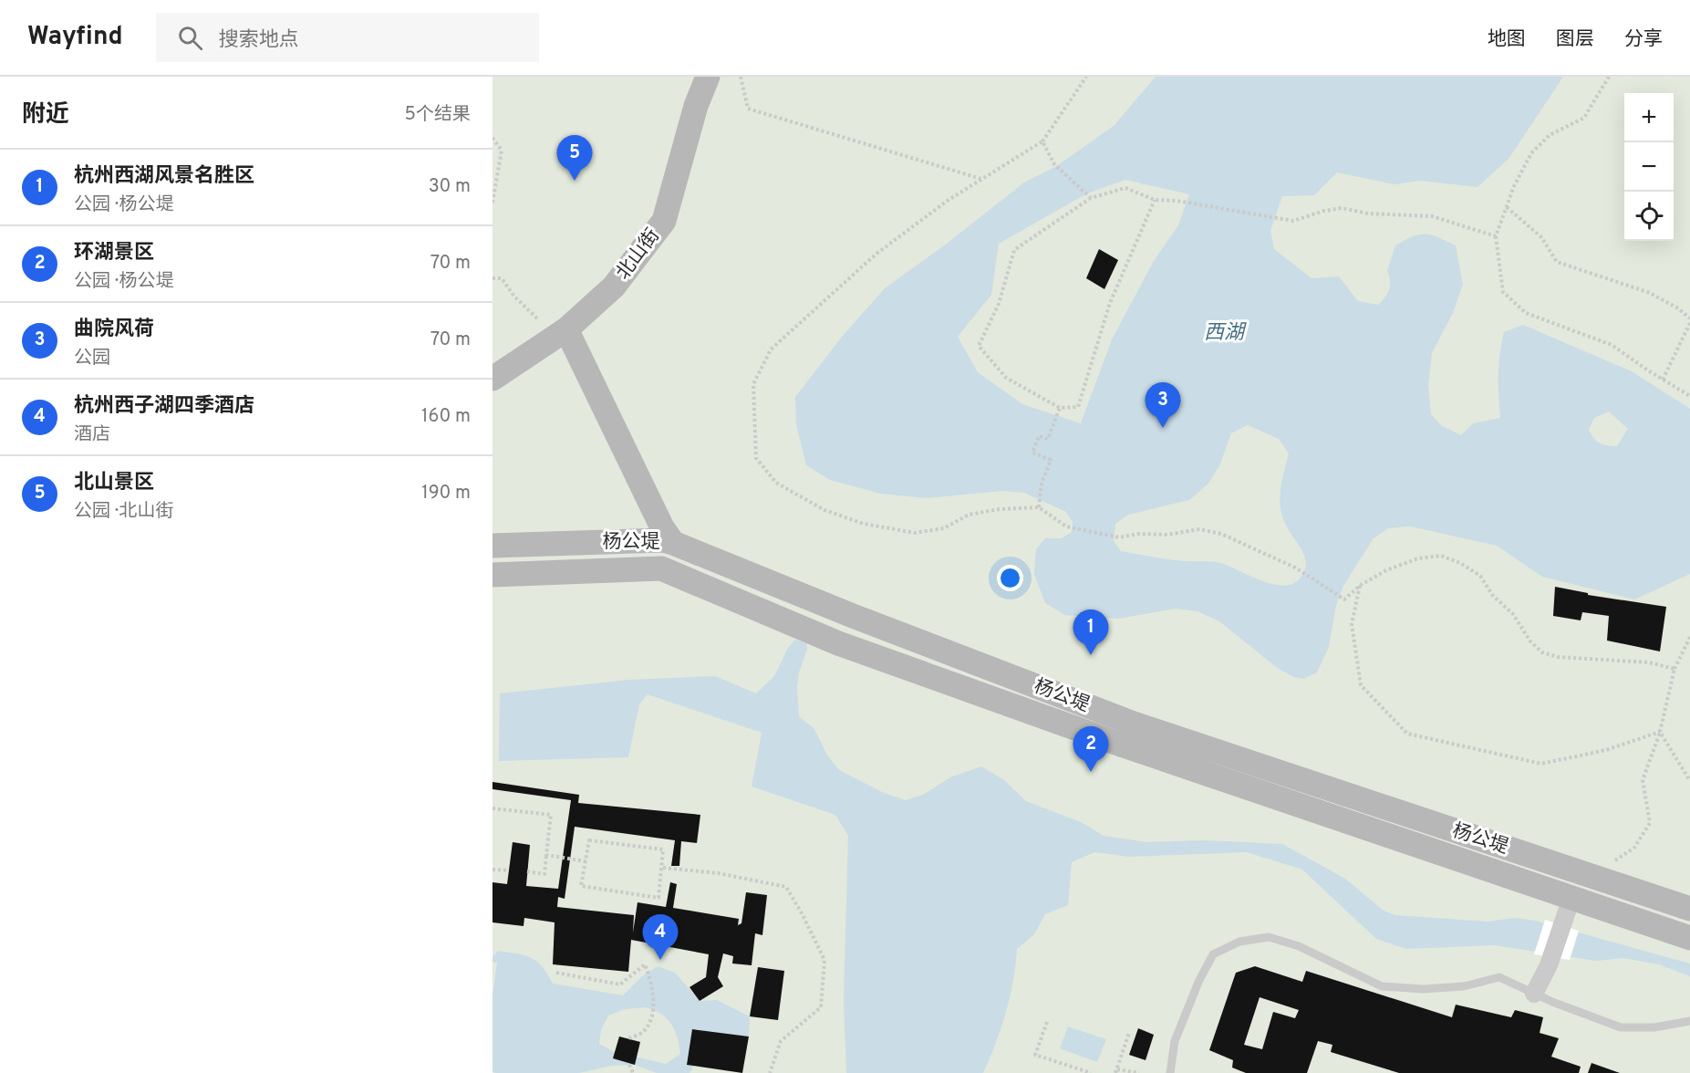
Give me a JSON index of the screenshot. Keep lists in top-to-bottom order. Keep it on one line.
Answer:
{"streets":{"main road":["北山街","杨公堤"]},"water":["西湖"],"page":{"header":"Wayfind","search":"搜索地点","nav":["地图","图层","分享"],"heading":["附近","5个结果"],"map_buttons":["+","−"],"pins":["5","3","1","2","4"],"list":[{"mark":"1","name":"杭州西湖风景名胜区","note":"公园 · 杨公堤","value":"30 m"},{"mark":"2","name":"环湖景区","note":"公园 · 杨公堤","value":"70 m"},{"mark":"3","name":"曲院风荷","note":"公园","value":"70 m"},{"mark":"4","name":"杭州西子湖四季酒店","note":"酒店","value":"160 m"},{"mark":"5","name":"北山景区","note":"公园 · 北山街","value":"190 m"}]}}
